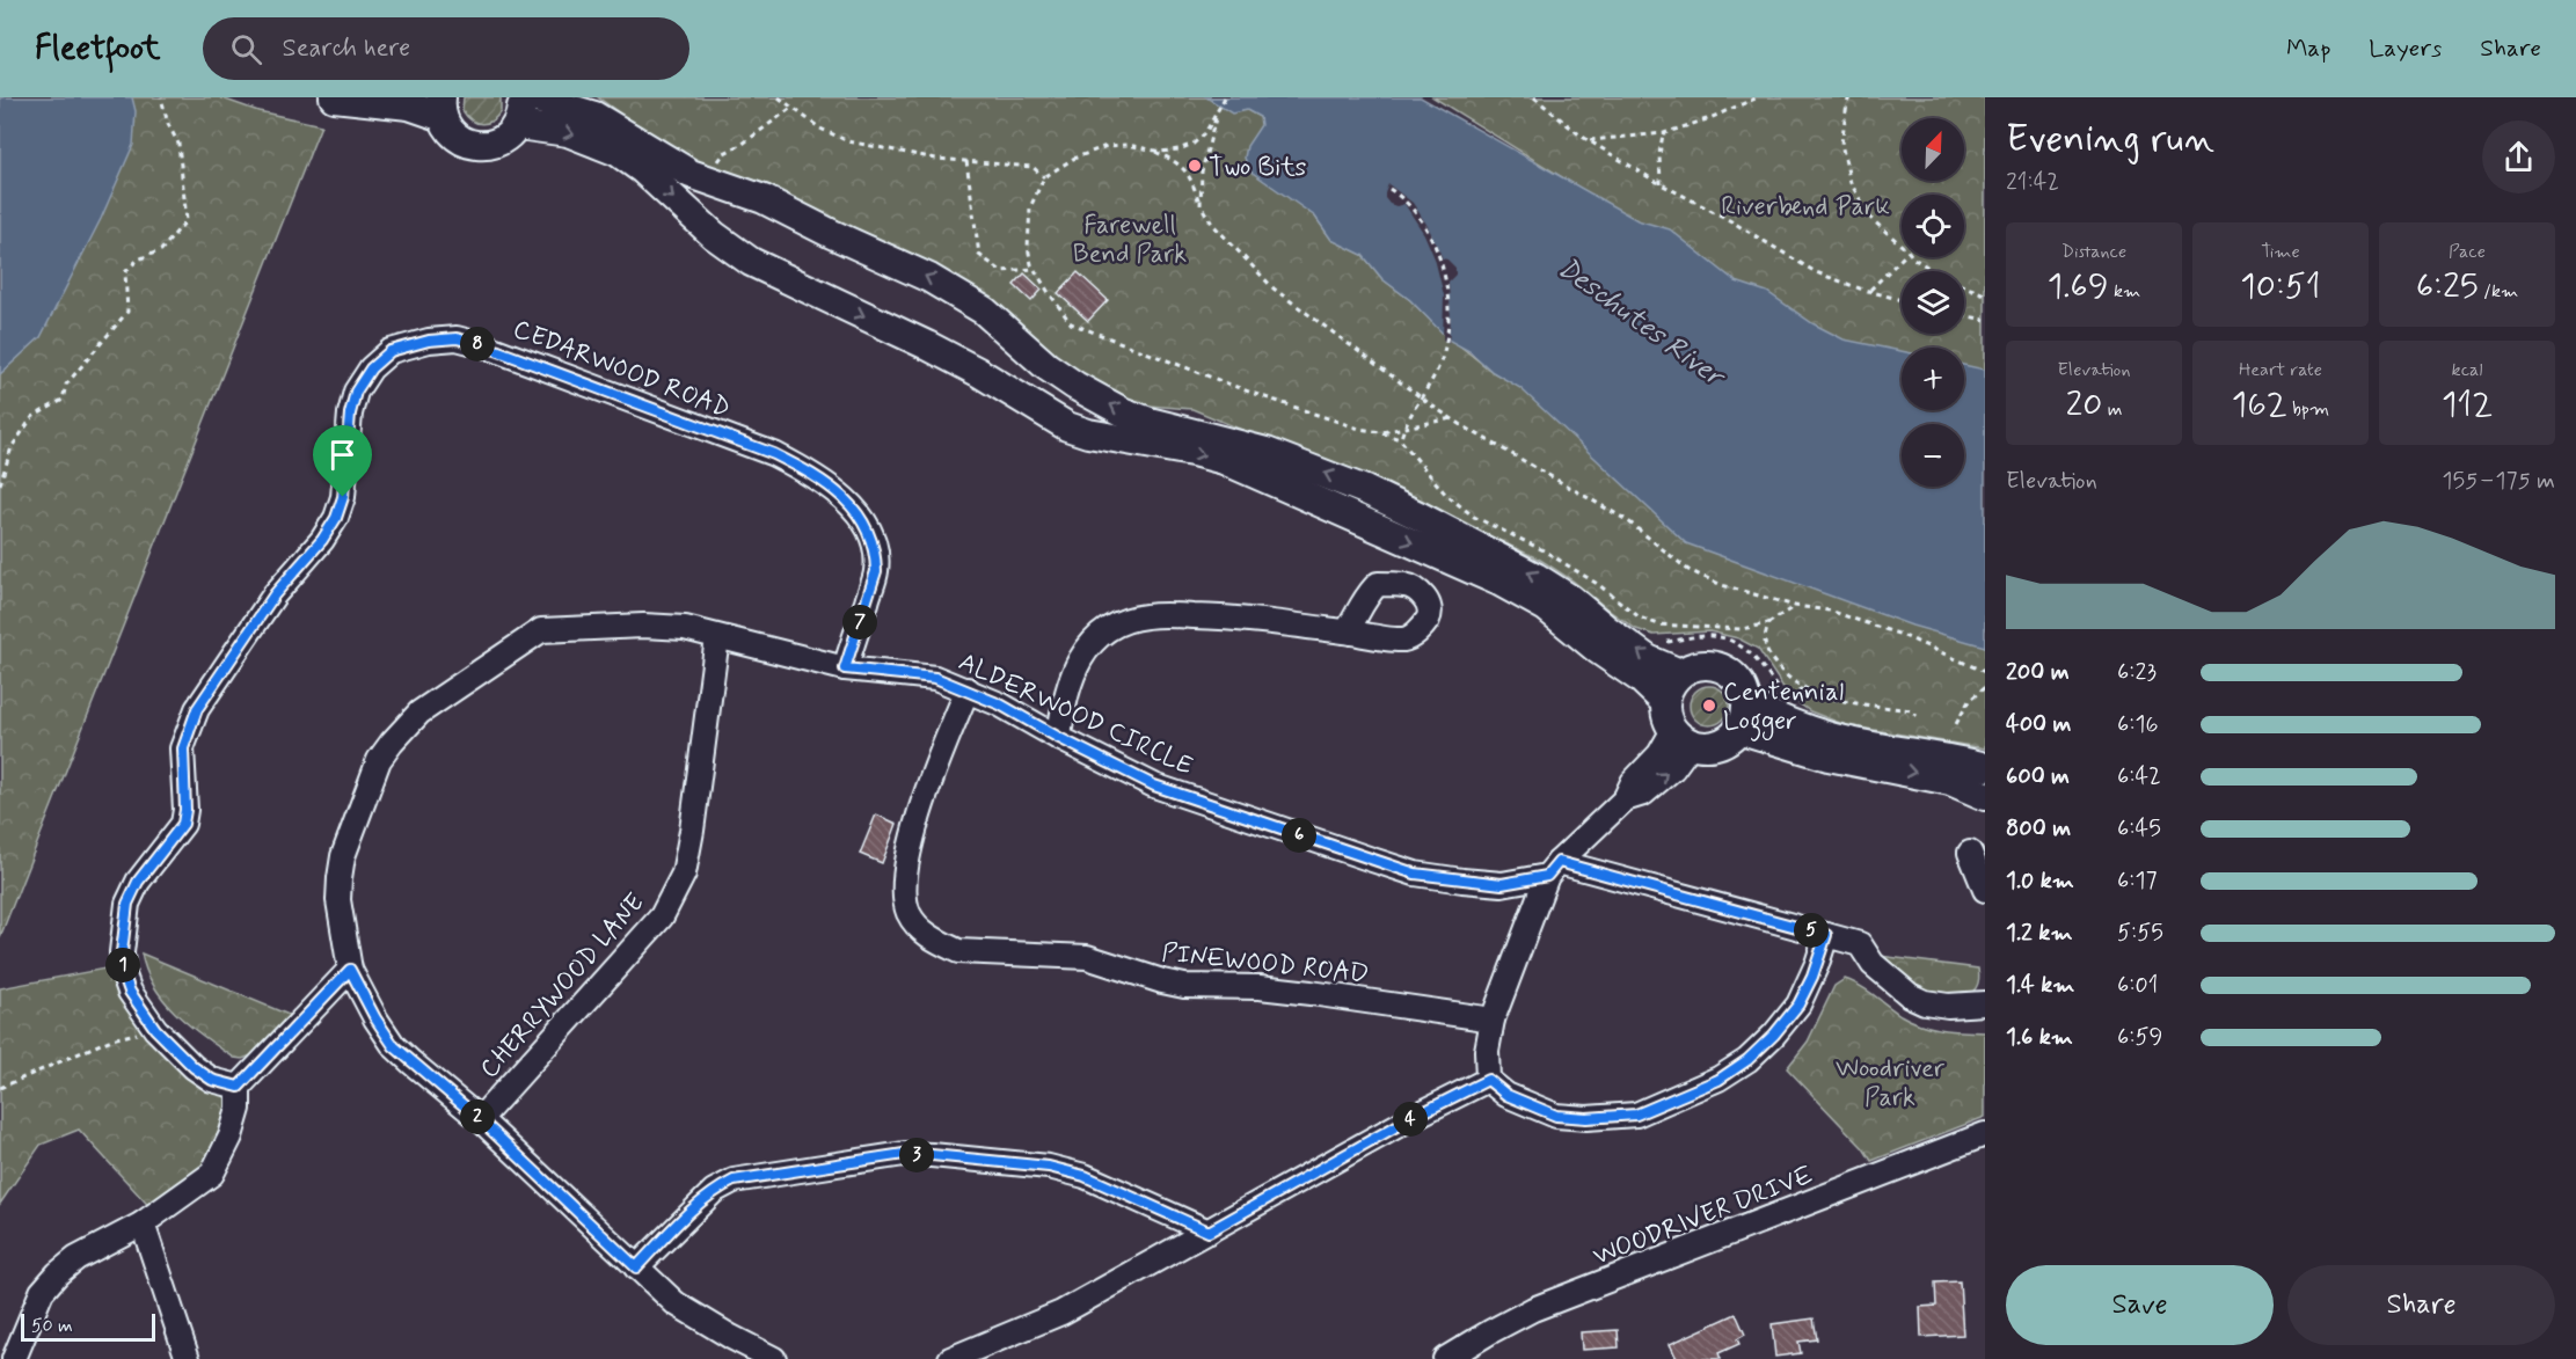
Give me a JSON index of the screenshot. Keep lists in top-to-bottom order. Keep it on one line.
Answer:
{"streets":{"street":["CEDARWOOD ROAD","ALDERWOOD CIRCLE","PINEWOOD ROAD","CHERRYWOOD LANE","WOODRIVER DRIVE"]},"crossings":[["CEDARWOOD ROAD","ALDERWOOD CIRCLE"],["ALDERWOOD CIRCLE","PINEWOOD ROAD"],["ALDERWOOD CIRCLE","CHERRYWOOD LANE"]],"water":["Deschutes River"],"parks":["Riverbend Park","Farewell Bend Park","Woodriver Park"],"places":["Two Bits","Centennial Logger"],"scale_bar":"50 m","north":"top right","page":{"header":"Fleetfoot","search":"Search here","nav":["Map","Layers","Share"],"heading":["Evening run","21:42"],"map_buttons":["+","−"],"stats":[["Distance","1.69 km"],["Time","10:51"],["Pace","6:25 /km"],["Elevation","20 m"],["Heart rate","162 bpm"],["kcal","112"]],"pins":["8","7","6","5","1","2","4","3"],"chart":["Elevation","155–175 m"],"list":[{"name":"200 m","note":"6:23"},{"name":"400 m","note":"6:16"},{"name":"600 m","note":"6:42"},{"name":"800 m","note":"6:45"},{"name":"1.0 km","note":"6:17"},{"name":"1.2 km","note":"5:55"},{"name":"1.4 km","note":"6:01"},{"name":"1.6 km","note":"6:59"}],"buttons":["Save","Share"],"scale":"50 m"}}
